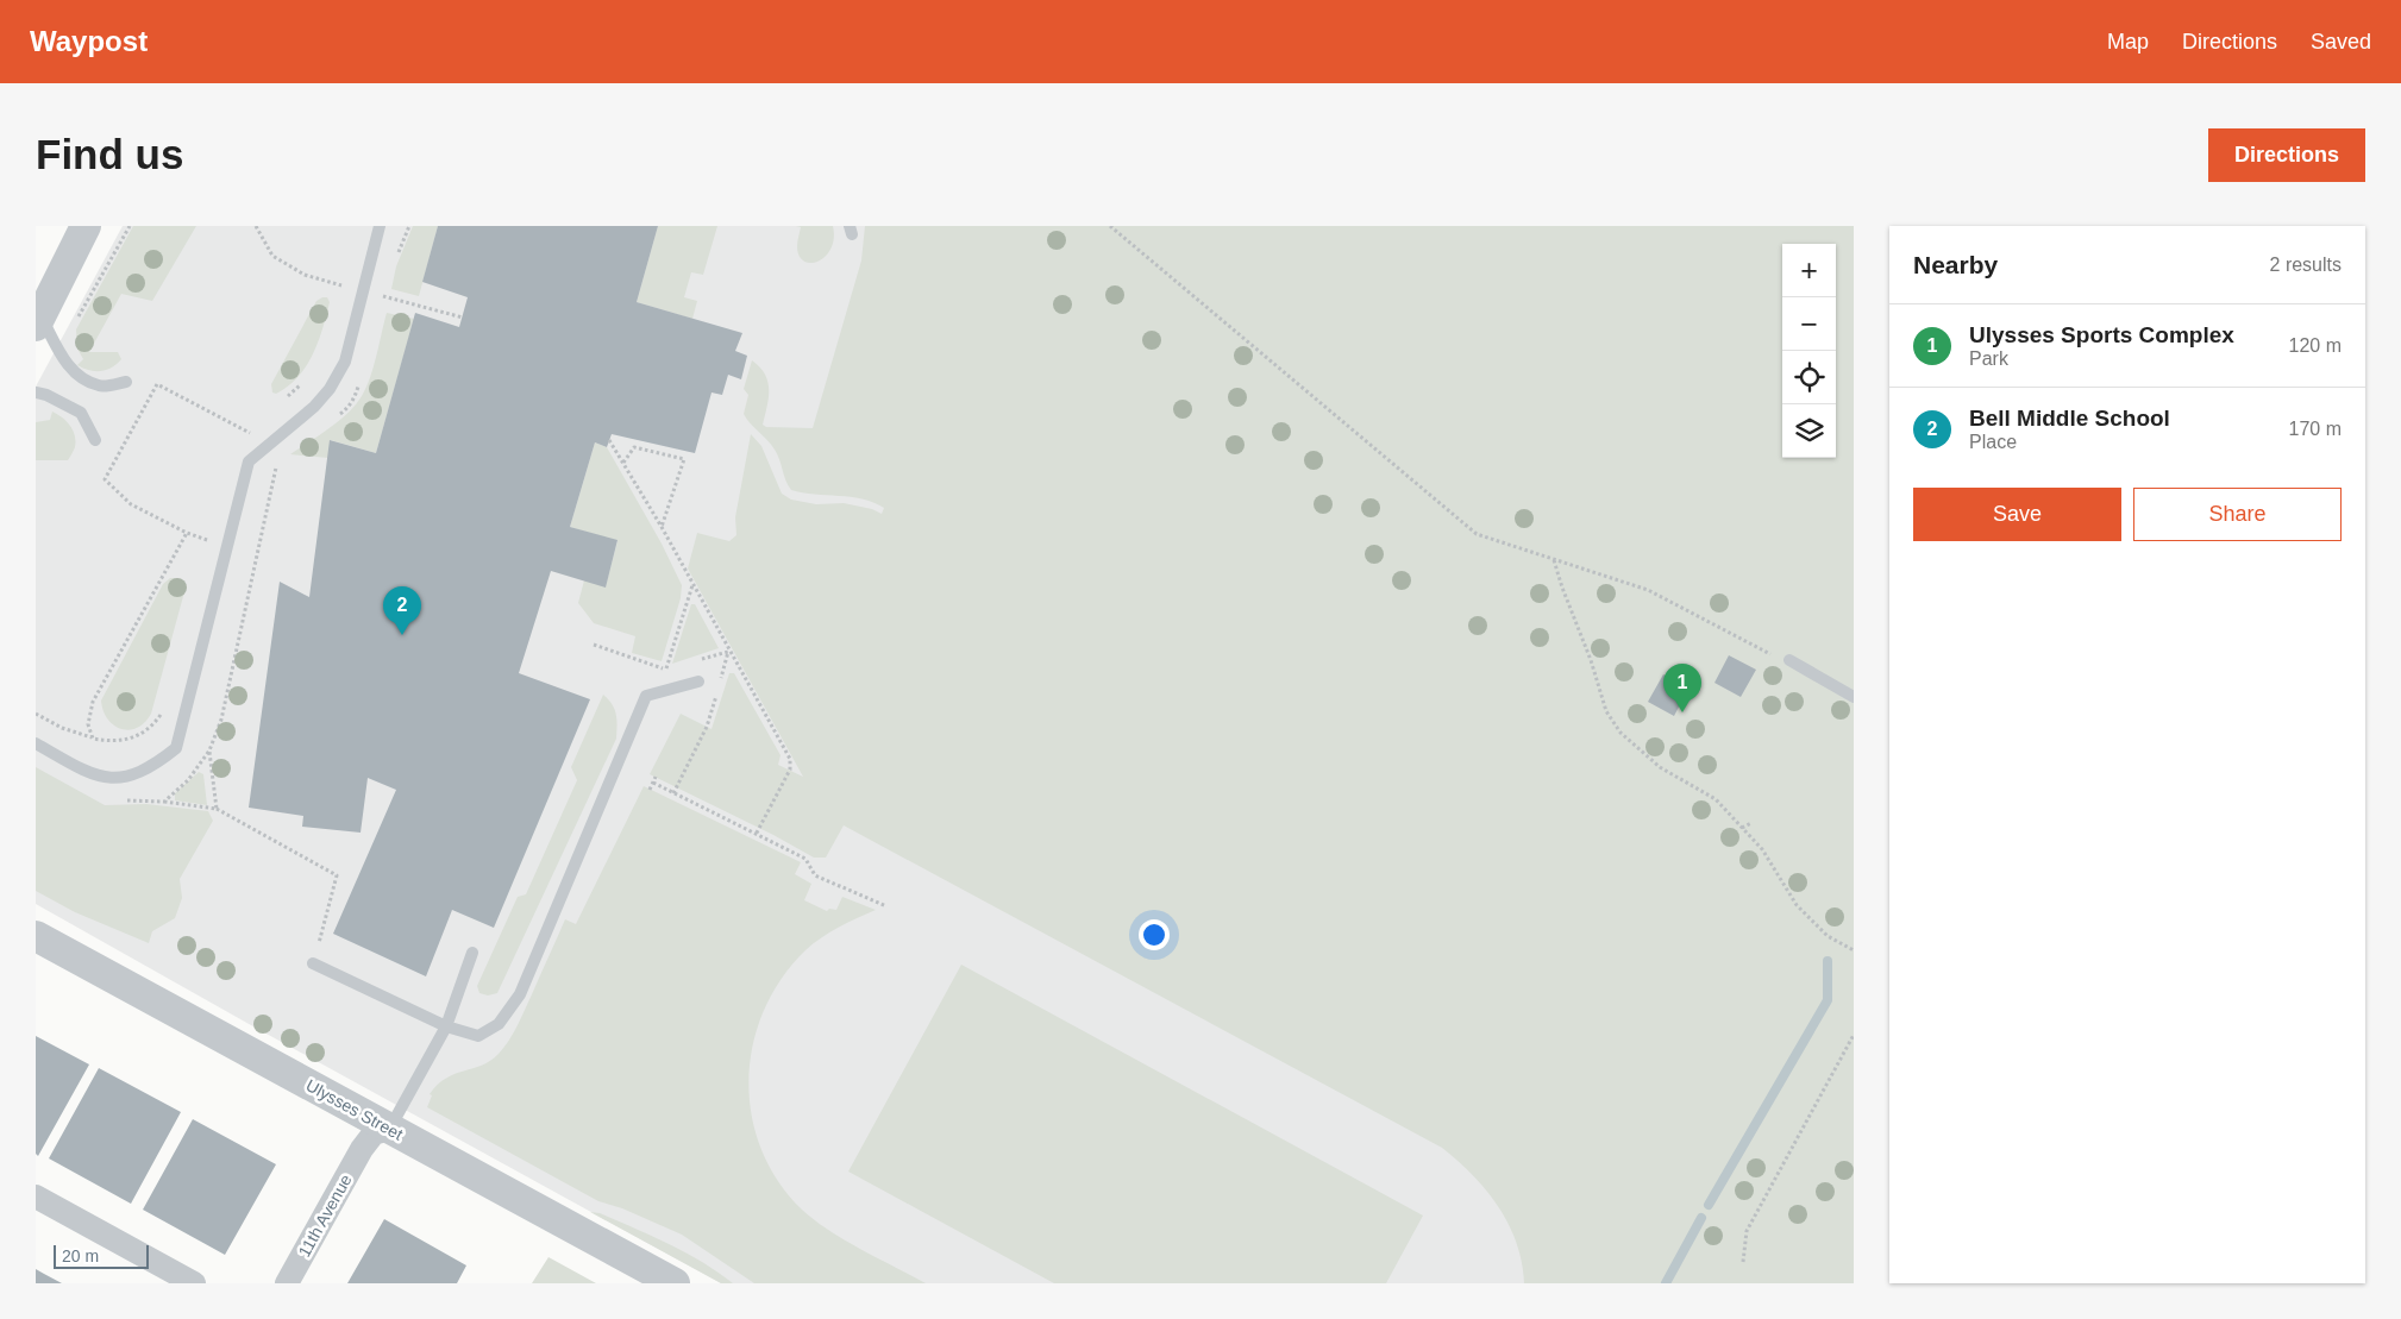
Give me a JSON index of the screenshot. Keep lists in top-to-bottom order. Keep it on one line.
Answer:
{"streets":{"street":["Ulysses Street","11th Avenue"]},"crossings":[["Ulysses Street","11th Avenue"]],"scale_bar":"20 m","page":{"header":"Waypost","nav":["Map","Directions","Saved"],"buttons":["Directions",["Save","Share"]],"title":"Find us","heading":["Nearby","2 results"],"map_buttons":["+","−"],"list":[{"mark":"1","name":"Ulysses Sports Complex","note":"Park","value":"120 m"},{"mark":"2","name":"Bell Middle School","note":"Place","value":"170 m"}],"pins":["2","1"],"scale":"20 m"}}
